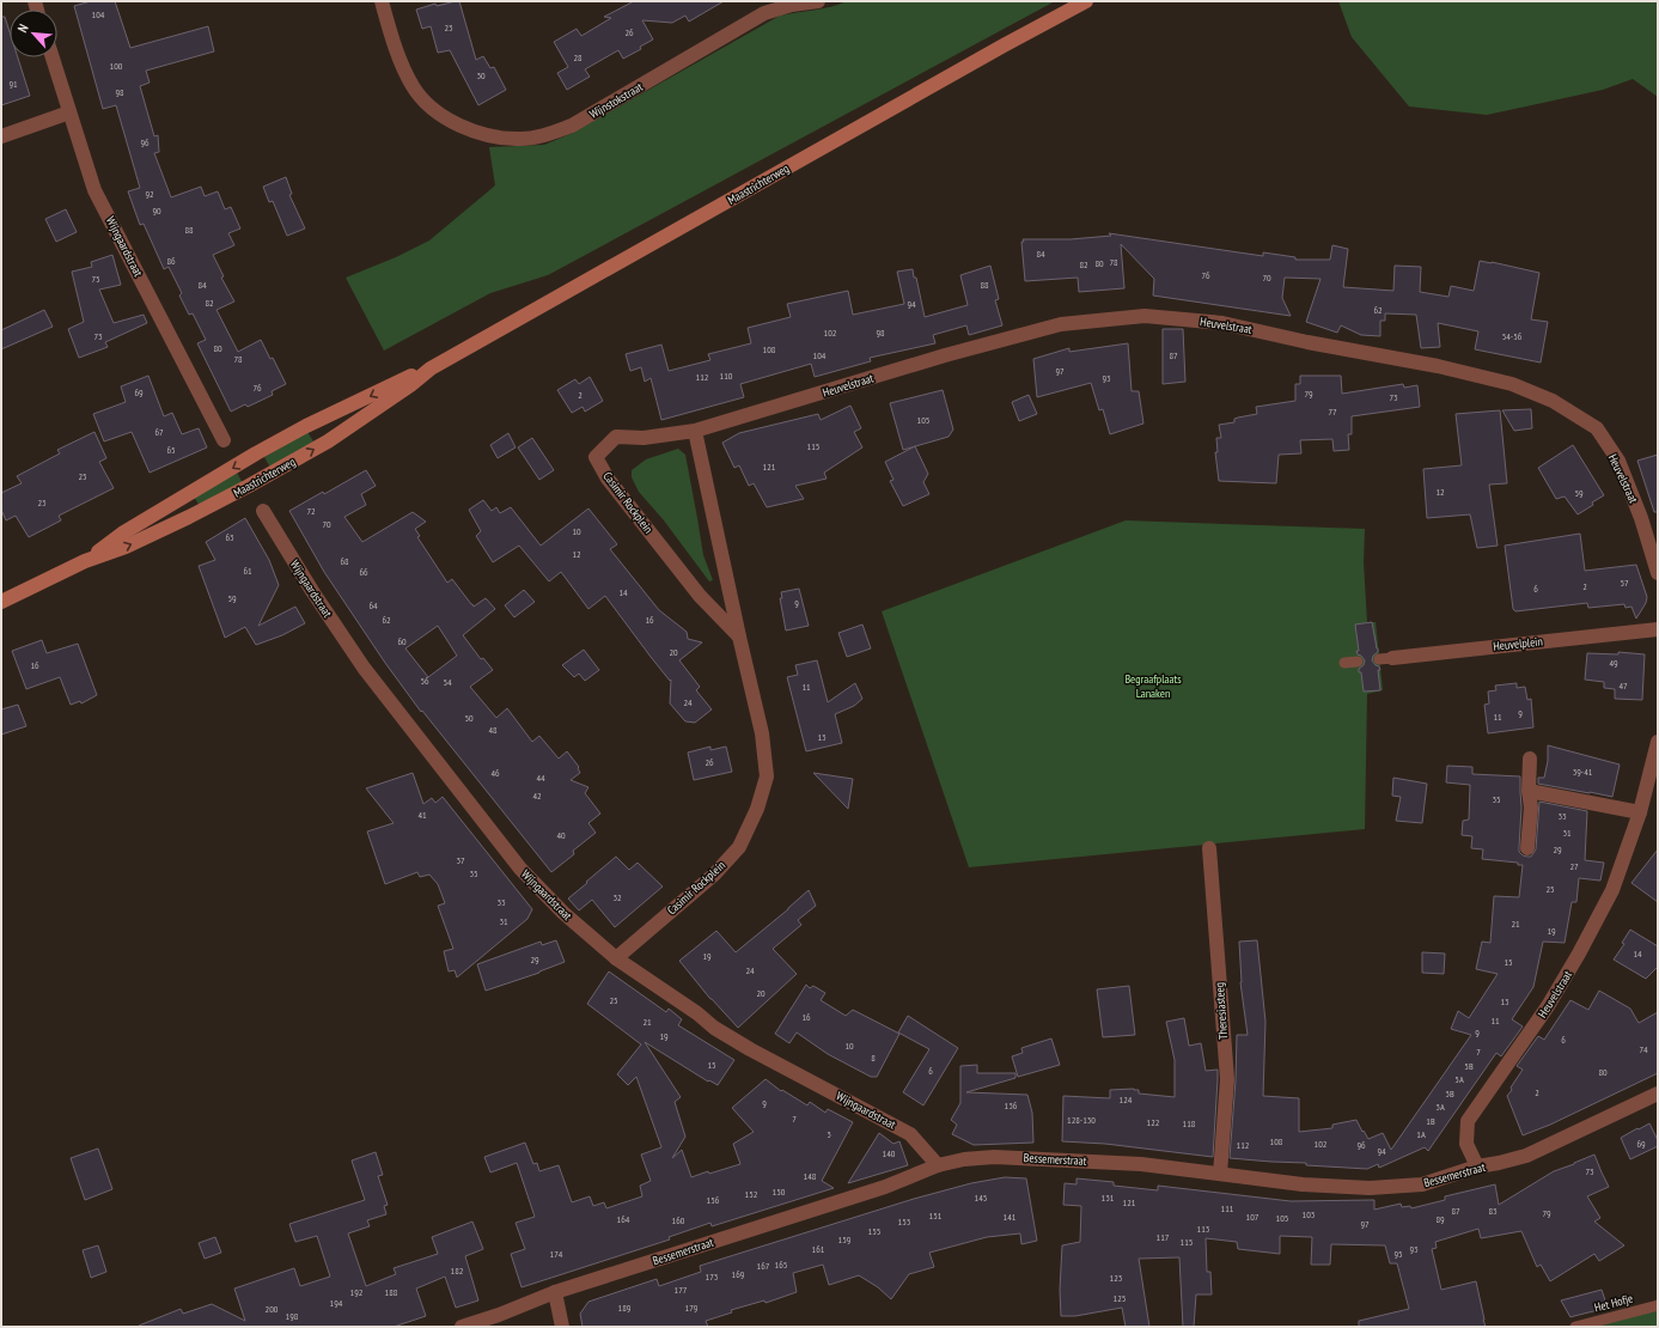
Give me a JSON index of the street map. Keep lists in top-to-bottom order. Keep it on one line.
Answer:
{"streets":{"main road":["Maastrichterweg"],"street":["Wijnstokstraat","Wijngaardstraat","Heuvelstraat","Casimir Rockplein","Heuvelplein","Theresiasteeg","Bessemerstraat"],"lane":["Het Hofje"]},"crossings":[["Wijngaardstraat","Casimir Rockplein"],["Wijngaardstraat","Bessemerstraat"],["Heuvelstraat","Casimir Rockplein"],["Heuvelstraat","Bessemerstraat"],["Theresiasteeg","Bessemerstraat"]],"parks":["Begraafplaats Lanaken"],"house_numbers":["104","23","26","28","100","30","91","98","96","92","90","88","84","86","78","80","82","76","70","75","84","88","82","94","62","102","98","73","54-56","80","108","104","87","78","97","110","112","93","76","69","79","2","73","77","105","67","115","65","121","25","12","59","23","72","70","10","63","12","68","61","66","57","2","6","14","59","9","64","62","16","60","20","49","16","56","54","47","11","24","9","11","50","48","13","26","39-41","46","44","42","35","41","33","31","40","29","37","27","35","25","32","33","31","21","19","14","19","29","15","24","20","25","13","16","11","21","9","19","6","10","74","7","8","15","5B","6","80","5A","2","3B","124","9","136","3A","7","128-130","1B","122","118","3","1A","108","102","69","112","96","94","140","73","148","150","152","145","131","156","121","111","87","83","79","103","151","141","107","105","164","89","160","153","97","113","155","117","159","115","161","93","174","95","165","167","182","169","173","123","177","192","188","125","194","189","179","200","198"],"north":"top left"}
